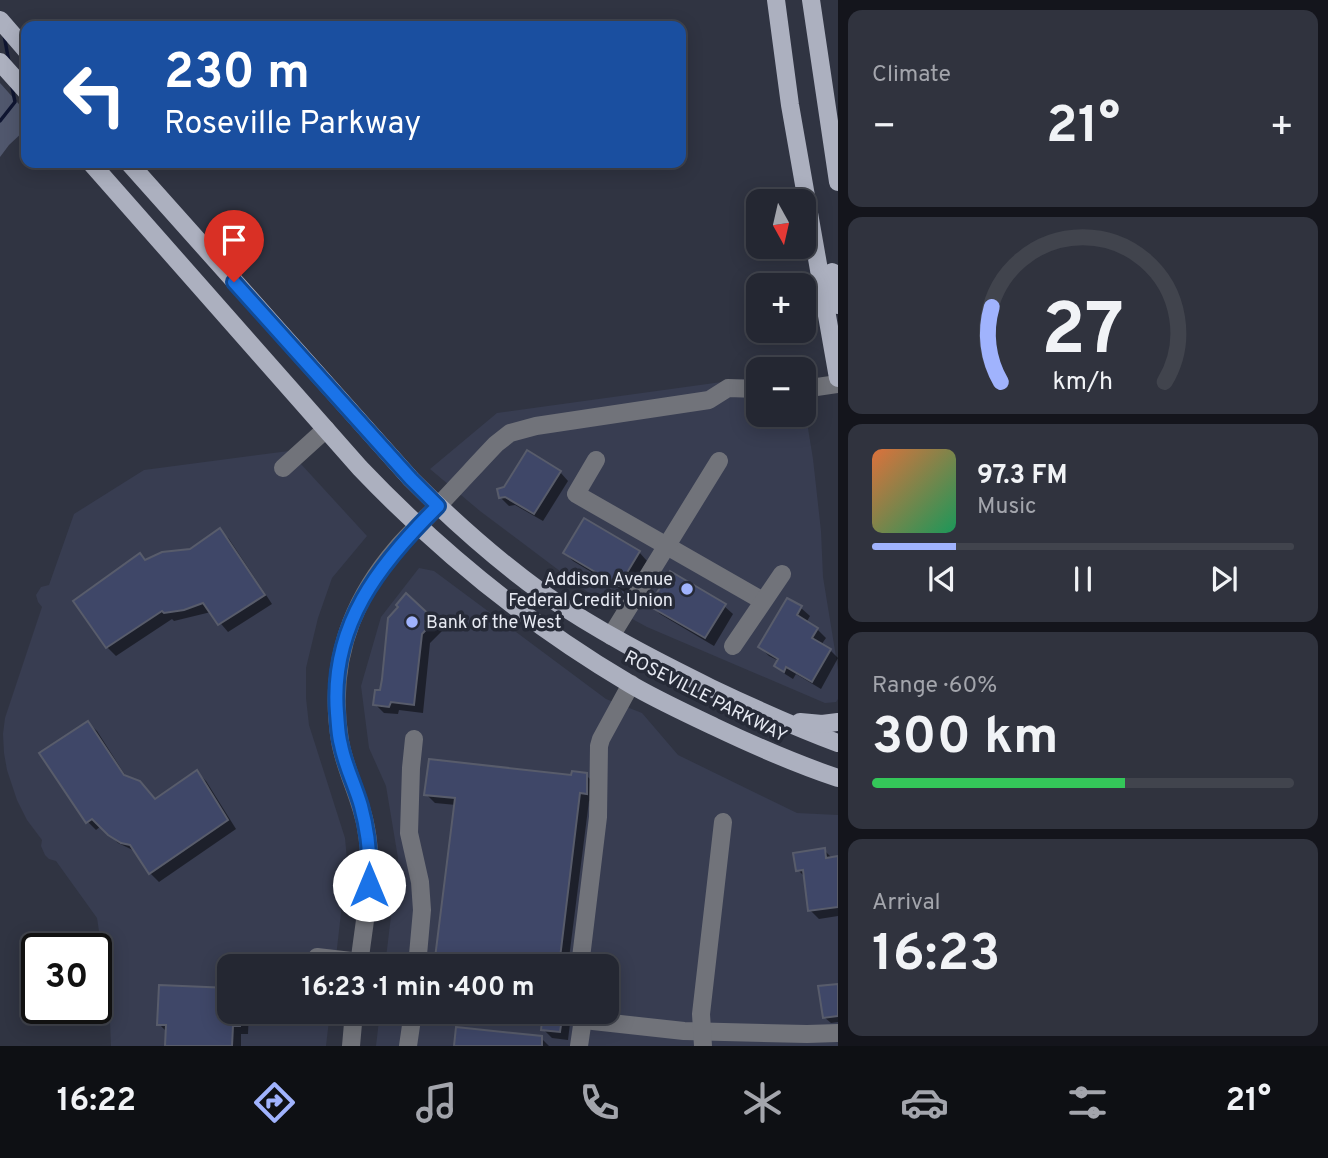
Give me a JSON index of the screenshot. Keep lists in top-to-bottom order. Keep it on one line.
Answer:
{"streets":{"main road":["ROSEVILLE PARKWAY"]},"places":["Addison Avenue Federal Credit Union","Bank of the West"],"north":"bottom","page":{"tile":["Climate",["Range · 60%","300 km"],["Arrival","16:23"]],"turn":["230 m","Roseville Parkway"],"heat":["−","21°","+"],"map_buttons":["+","−"],"song":["97.3 FM","Music"],"limit":"30","trip":"16:23 · 1 min · 400 m","tabs":["16:22","21°"],"gauge":["27","km/h"]}}
